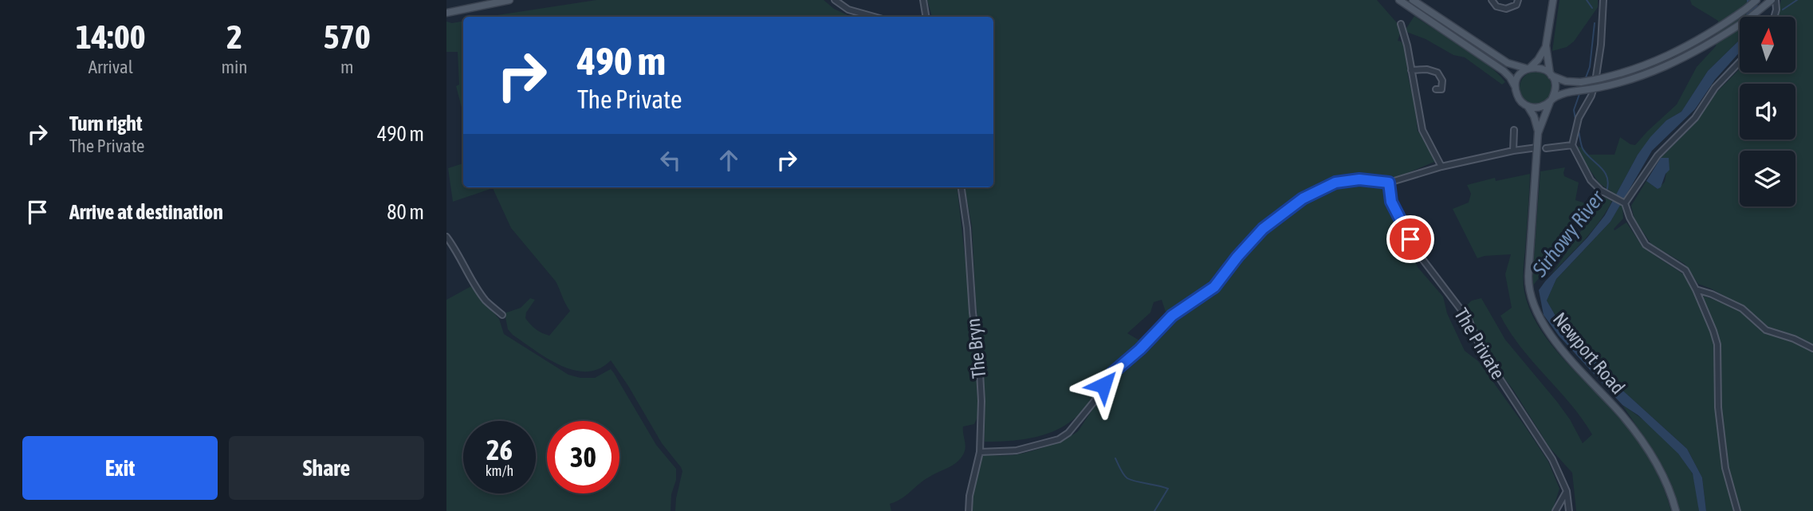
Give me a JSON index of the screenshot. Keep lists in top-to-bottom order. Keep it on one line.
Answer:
{"streets":{"main road":["Newport Road"],"street":["The Private","The Bryn"]},"water":["Sirhowy River"],"north":"top","page":{"eta":["14:00","Arrival","2","min","570","m"],"turn":["490 m","The Private"],"list":[{"name":"Turn right","note":"The Private","value":"490 m"},{"name":"Arrive at destination","value":"80 m"}],"speed":"26 km/h","limit":"30","buttons":["Exit","Share"]}}
